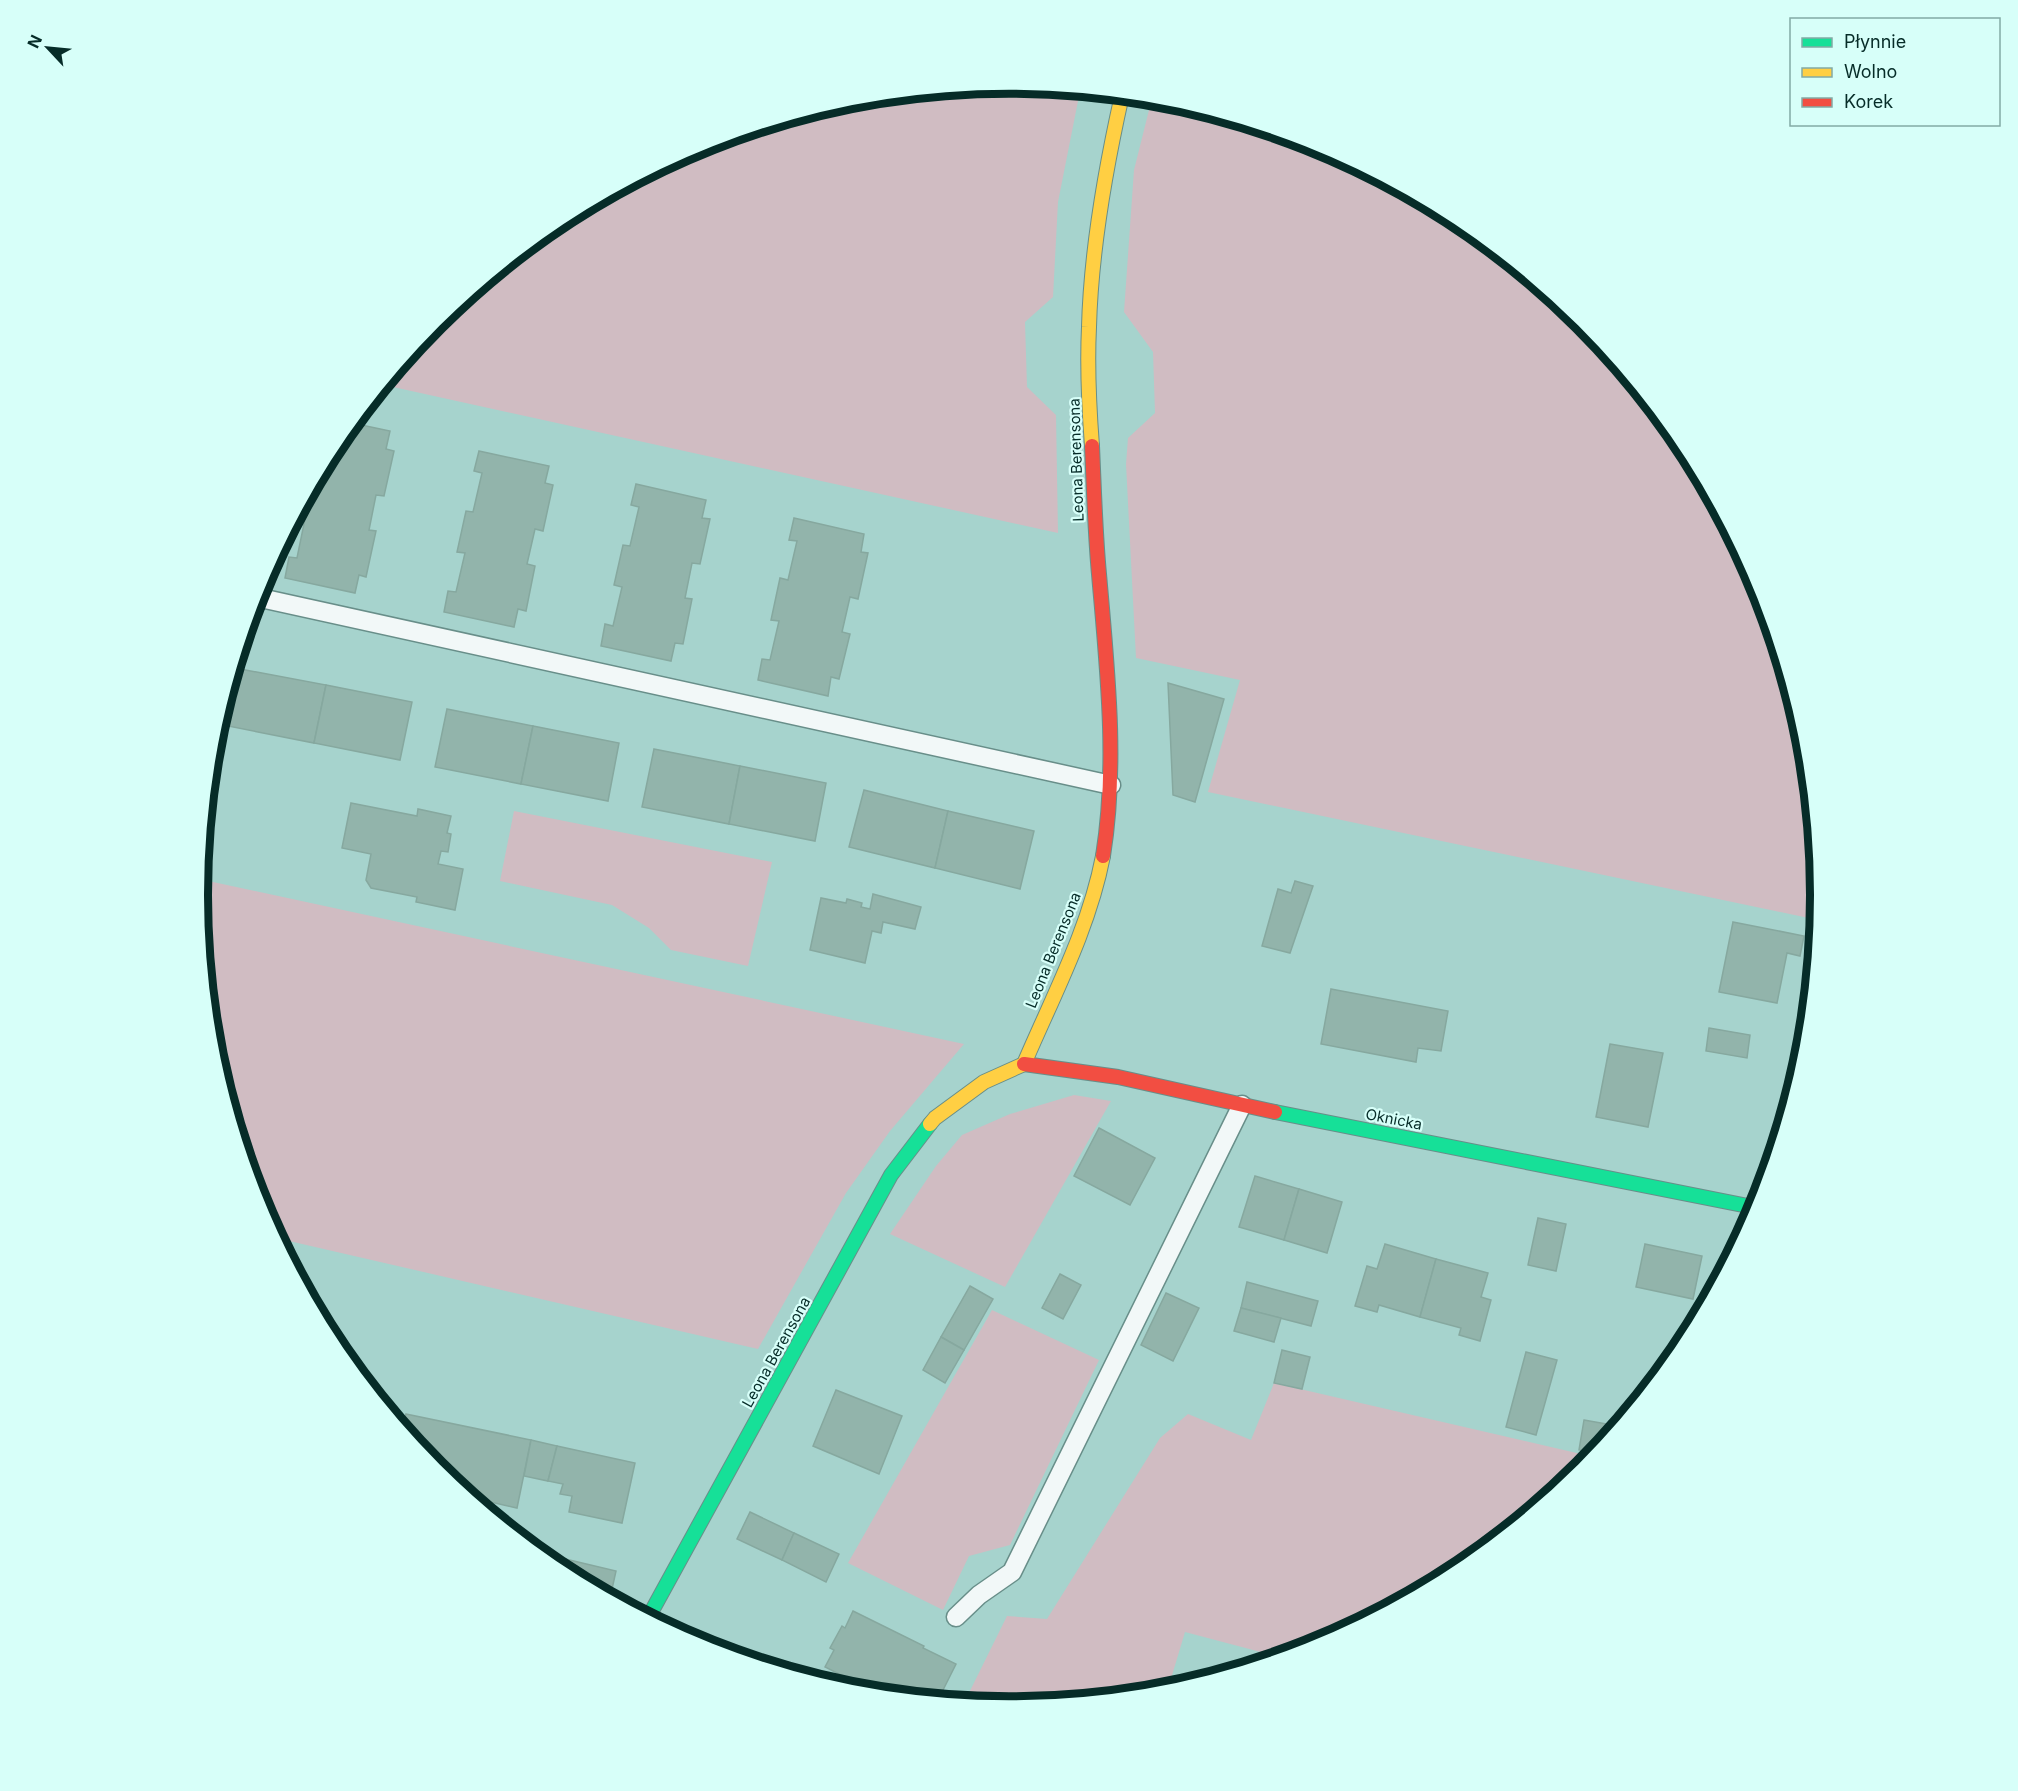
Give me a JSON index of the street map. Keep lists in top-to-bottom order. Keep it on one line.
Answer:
{"streets":{"street":["Leona Berensona","Oknicka"]},"crossings":[["Leona Berensona","Oknicka"]],"legend":["Płynnie","Wolno","Korek"],"north":"top left"}
